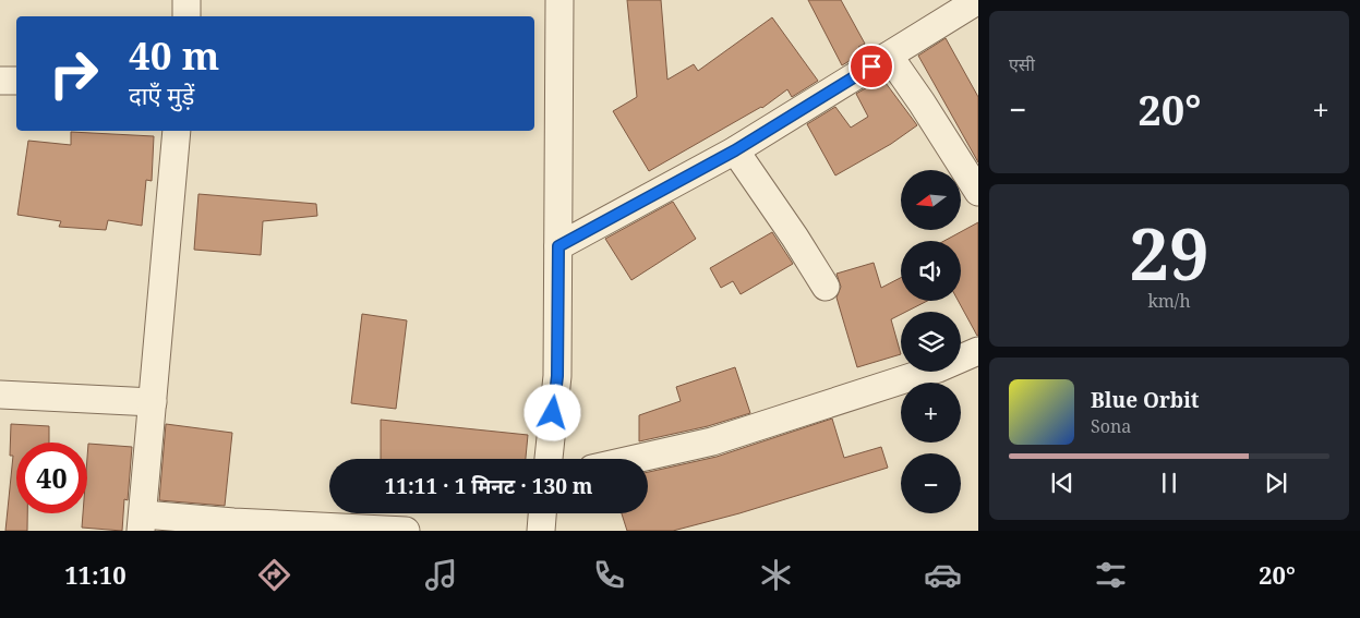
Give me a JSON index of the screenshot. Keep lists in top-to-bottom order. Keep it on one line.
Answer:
{"north":"left","page":{"tile":["एसी",["29","km/h"]],"turn":["40 m","दाएँ मुड़ें"],"heat":["−","20°","+"],"map_buttons":["+","−"],"song":["Blue Orbit","Sona"],"limit":"40","trip":"11:11 · 1 मिनट · 130 m","tabs":["11:10","20°"]}}
